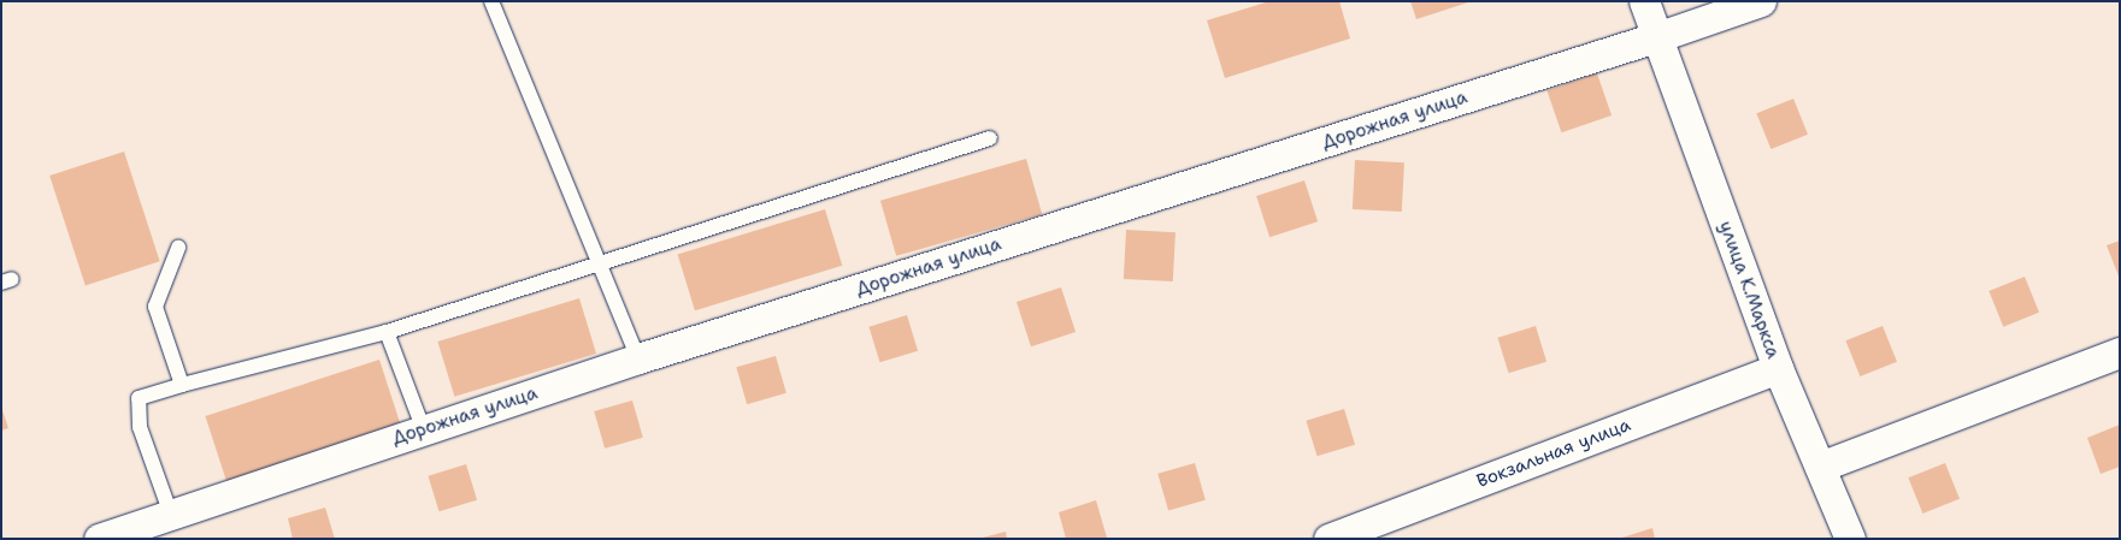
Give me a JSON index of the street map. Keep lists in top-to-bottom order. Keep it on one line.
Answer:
{"streets":{"street":["Дорожная улица","улица К.Маркса","Вокзальная улица"]},"crossings":[["Дорожная улица","улица К.Маркса"],["улица К.Маркса","Вокзальная улица"]]}
